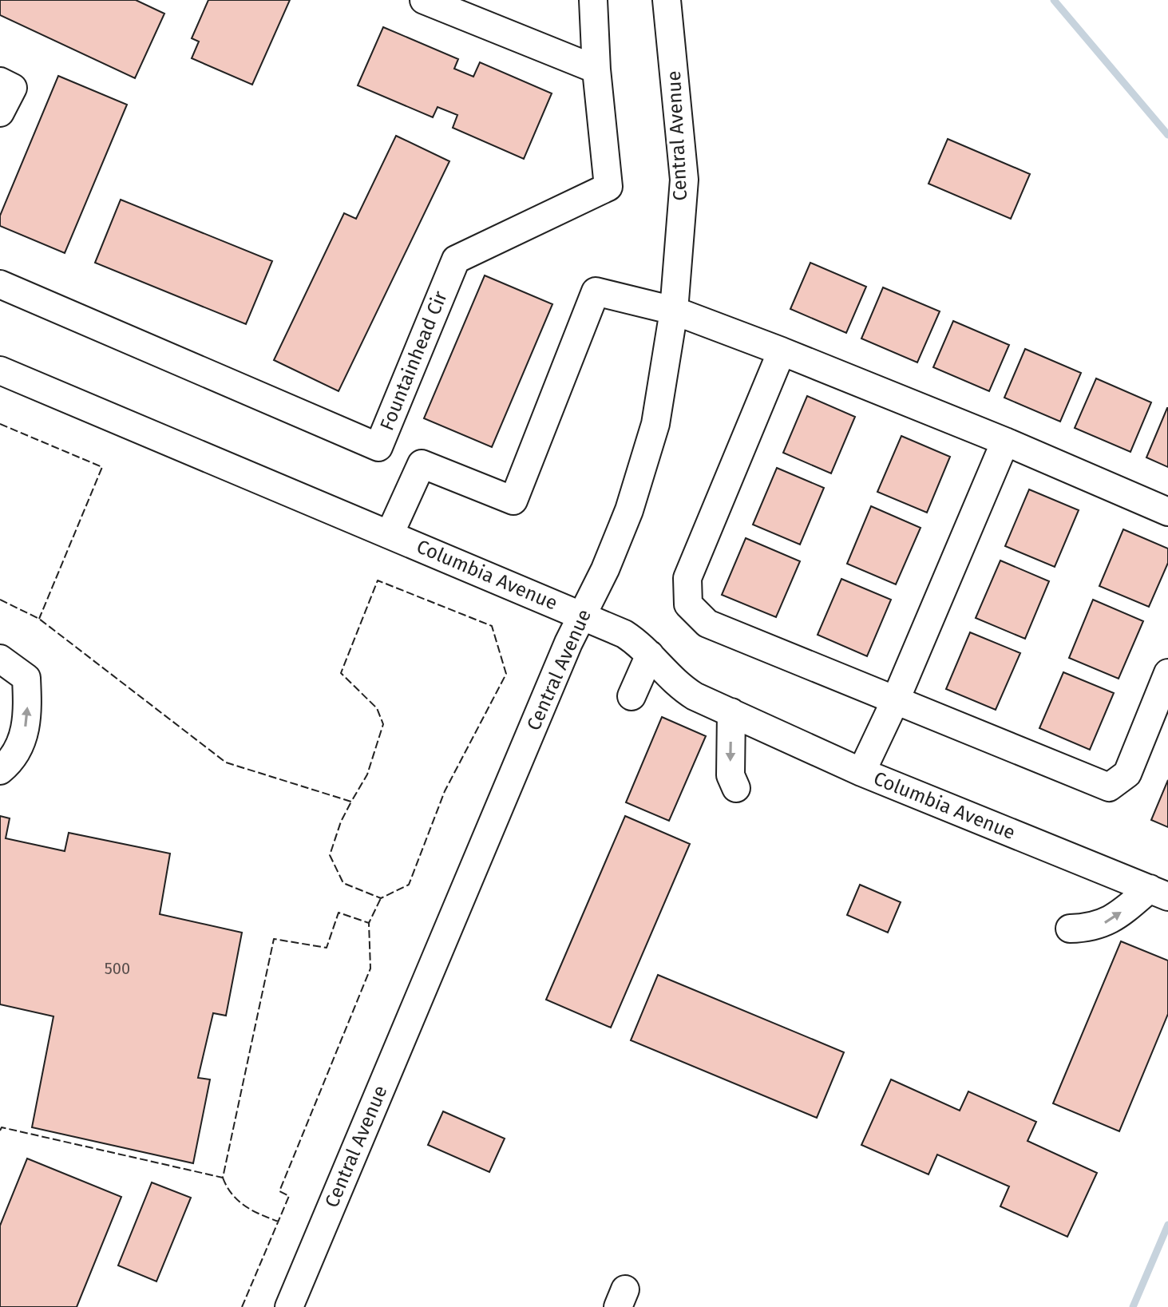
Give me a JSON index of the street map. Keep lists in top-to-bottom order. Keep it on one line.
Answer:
{"streets":{"street":["Central Avenue","Fountainhead Cir","Columbia Avenue"]},"crossings":[["Central Avenue","Columbia Avenue"]],"house_numbers":["500"]}
